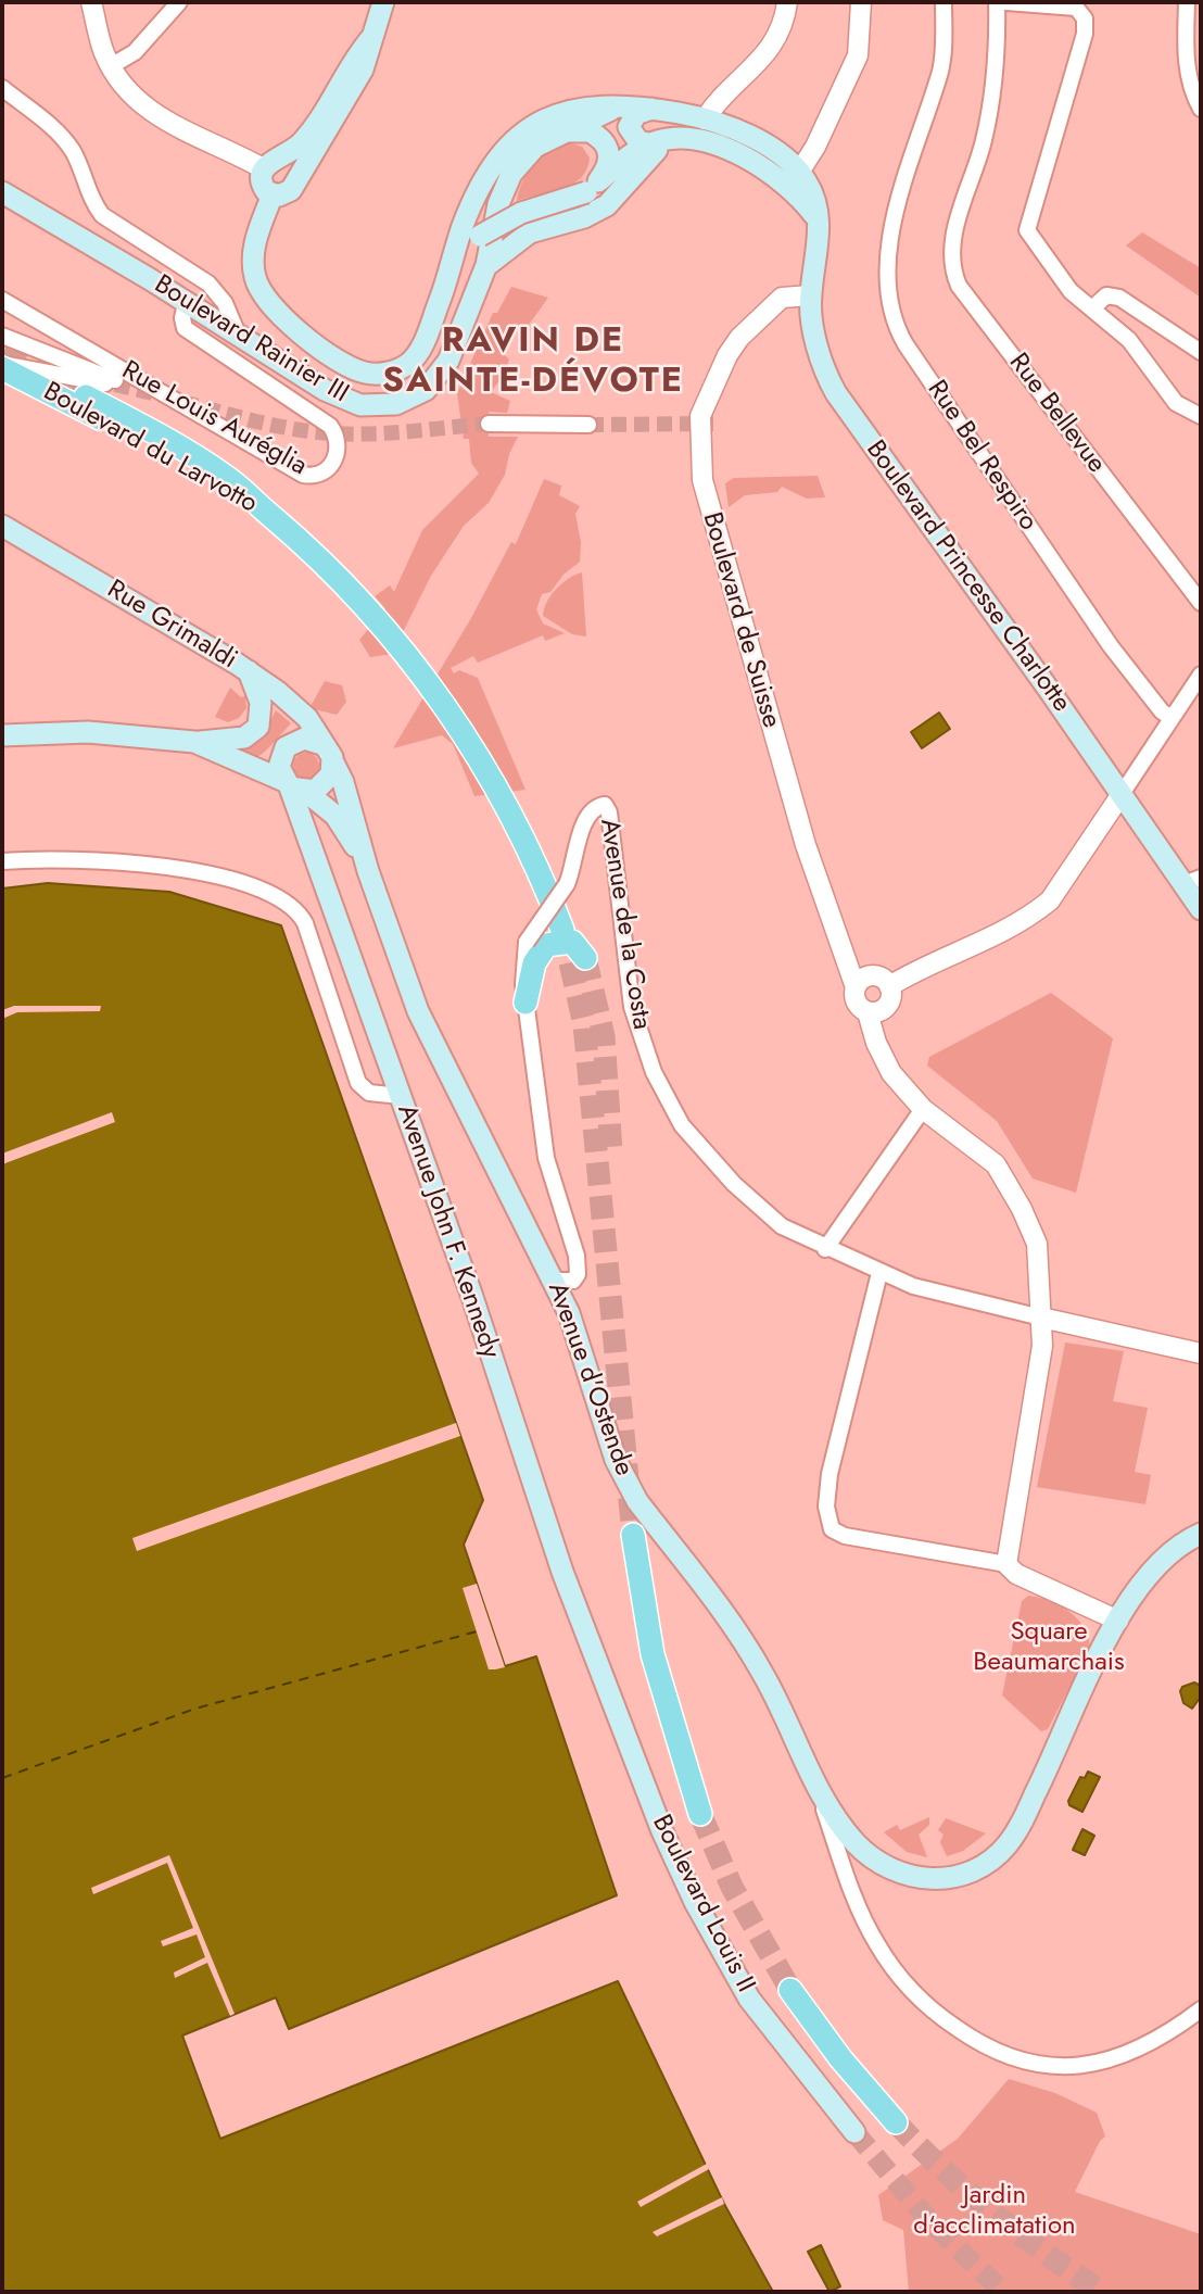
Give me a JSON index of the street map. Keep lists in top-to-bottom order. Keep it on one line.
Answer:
{"streets":{"main road":["Boulevard Rainier III","Boulevard du Larvotto","Boulevard Princesse Charlotte","Rue Grimaldi","Avenue John F. Kennedy","Avenue d'Ostende","Boulevard Louis II"],"street":["Rue Bellevue","Rue Louis Auréglia","Rue Bel Respiro","Boulevard de Suisse","Avenue de la Costa"]},"crossings":[["Boulevard Rainier III","Rue Louis Auréglia"],["Boulevard Princesse Charlotte","Boulevard de Suisse"],["Rue Grimaldi","Avenue John F. Kennedy"],["Rue Grimaldi","Avenue d'Ostende"],["Avenue de la Costa","Avenue d'Ostende"],["Avenue John F. Kennedy","Avenue d'Ostende"],["Avenue John F. Kennedy","Boulevard Louis II"]],"districts":["RAVIN DE SAINTE-DÉVOTE"],"parks":["Square Beaumarchais","Jardin d‘acclimatation"]}
